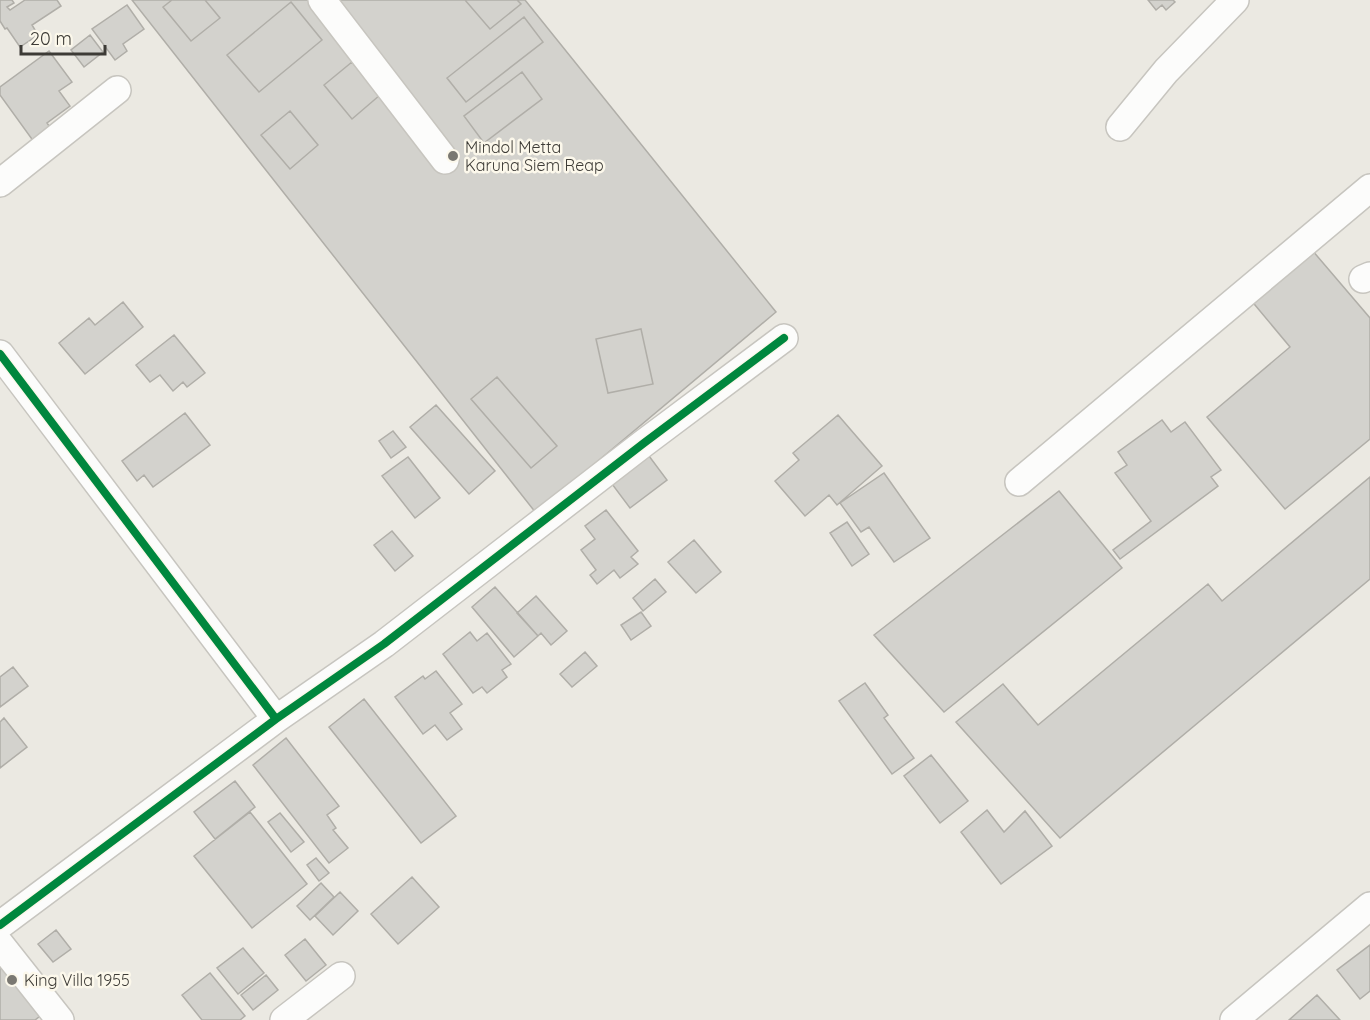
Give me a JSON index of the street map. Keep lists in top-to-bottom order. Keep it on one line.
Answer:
{"places":["Mindol Metta Karuna Siem Reap","King Villa 1955"],"scale_bar":"20 m"}
